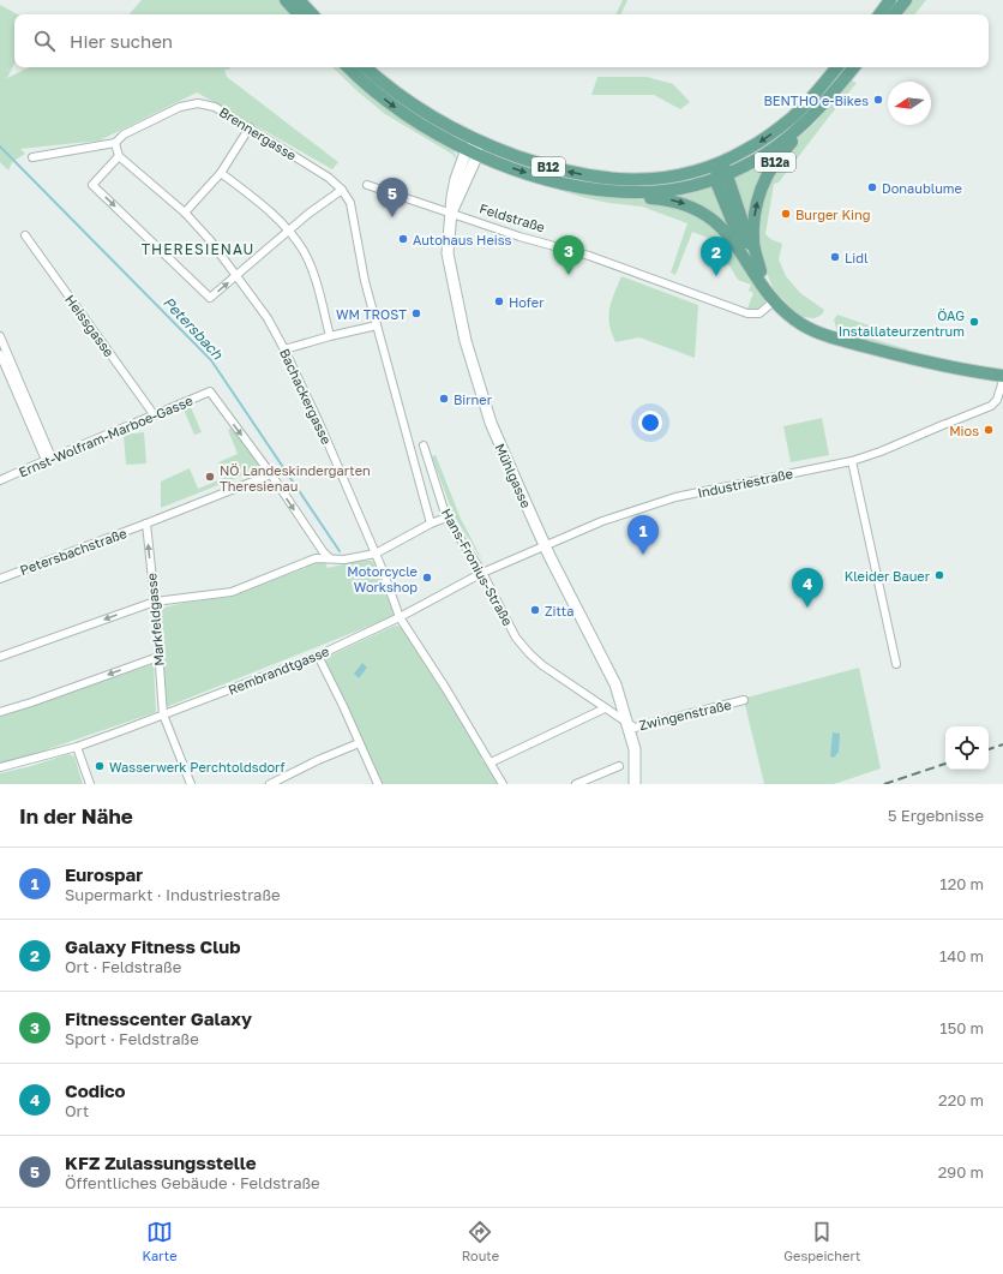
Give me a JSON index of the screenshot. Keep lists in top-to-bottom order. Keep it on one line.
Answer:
{"streets":{"main road":["B12a","B12"],"street":["Brennergasse","Feldstraße","Heissgasse","Bachackergasse","Ernst-Wolfram-Marboe-Gasse","Mühlgasse","Industriestraße","Petersbachstraße","Hans-Fronius-Straße","Markfeldgasse","Rembrandtgasse","Zwingenstraße"]},"crossings":[["Brennergasse","Hans-Fronius-Straße"],["B12a","B12"],["B12","Mühlgasse"],["Feldstraße","Mühlgasse"],["Heissgasse","Ernst-Wolfram-Marboe-Gasse"],["Bachackergasse","Rembrandtgasse"],["Ernst-Wolfram-Marboe-Gasse","Petersbachstraße"],["Mühlgasse","Industriestraße"],["Mühlgasse","Hans-Fronius-Straße"],["Mühlgasse","Rembrandtgasse"],["Mühlgasse","Zwingenstraße"],["Industriestraße","Rembrandtgasse"],["Petersbachstraße","Markfeldgasse"],["Hans-Fronius-Straße","Rembrandtgasse"],["Hans-Fronius-Straße","Zwingenstraße"],["Markfeldgasse","Rembrandtgasse"]],"one_way":["Ernst-Wolfram-Marboe-Gasse"],"districts":["THERESIENAU"],"water":["Petersbach"],"places":["BENTHO e-Bikes","Donaublume","Burger King","Autohaus Heiss","Lidl","Hofer","WM TROST","ÖAG Installateurzentrum","Birner","Mios","NÖ Landeskindergarten Theresienau","Kleider Bauer","Motorcycle Workshop","Zitta","Wasserwerk Perchtoldsdorf"],"north":"left","page":{"search":"Hier suchen","pins":["5","3","2","1","4"],"heading":["In der Nähe","5 Ergebnisse"],"list":[{"mark":"1","name":"Eurospar","note":"Supermarkt · Industriestraße","value":"120 m"},{"mark":"2","name":"Galaxy Fitness Club","note":"Ort · Feldstraße","value":"140 m"},{"mark":"3","name":"Fitnesscenter Galaxy","note":"Sport · Feldstraße","value":"150 m"},{"mark":"4","name":"Codico","note":"Ort","value":"220 m"},{"mark":"5","name":"KFZ Zulassungsstelle","note":"Öffentliches Gebäude · Feldstraße","value":"290 m"}],"nav":["Karte","Route","Gespeichert"]}}
